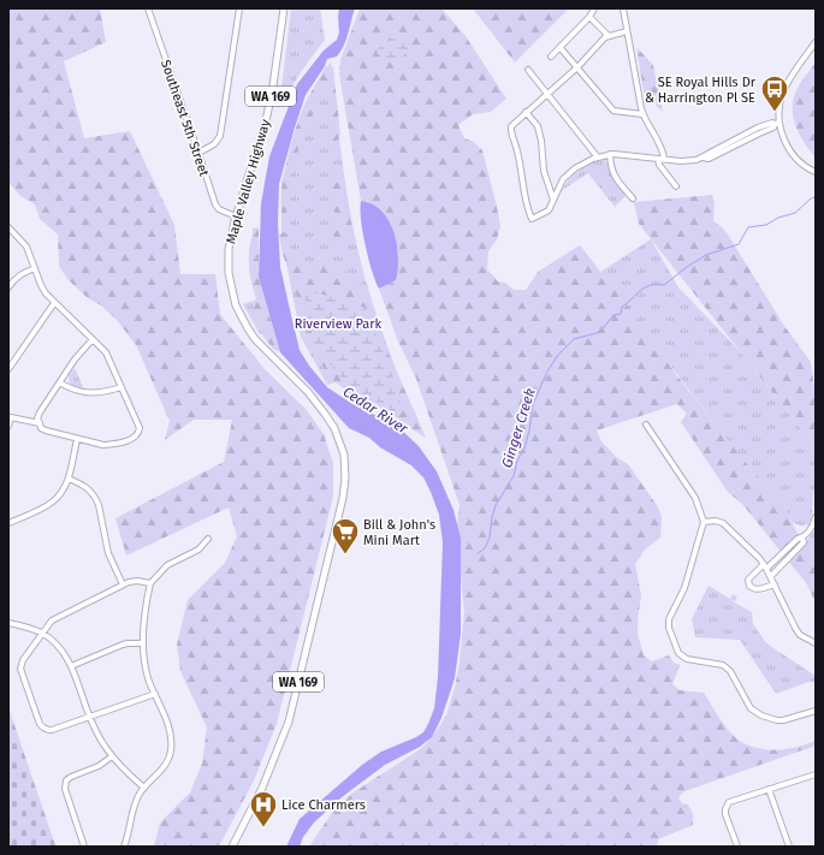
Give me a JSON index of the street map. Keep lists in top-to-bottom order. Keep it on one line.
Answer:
{"streets":{"main road":["WA 169","Maple Valley Highway"],"street":["Southeast 5th Street"]},"crossings":[["Southeast 5th Street","Maple Valley Highway"]],"water":["Cedar River","Ginger Creek"],"parks":["Riverview Park"],"places":{"bus stop":["SE Royal Hills Dr & Harrington Pl SE"],"supermarket":["Bill & John's Mini Mart"],"hospital":["Lice Charmers"]}}
